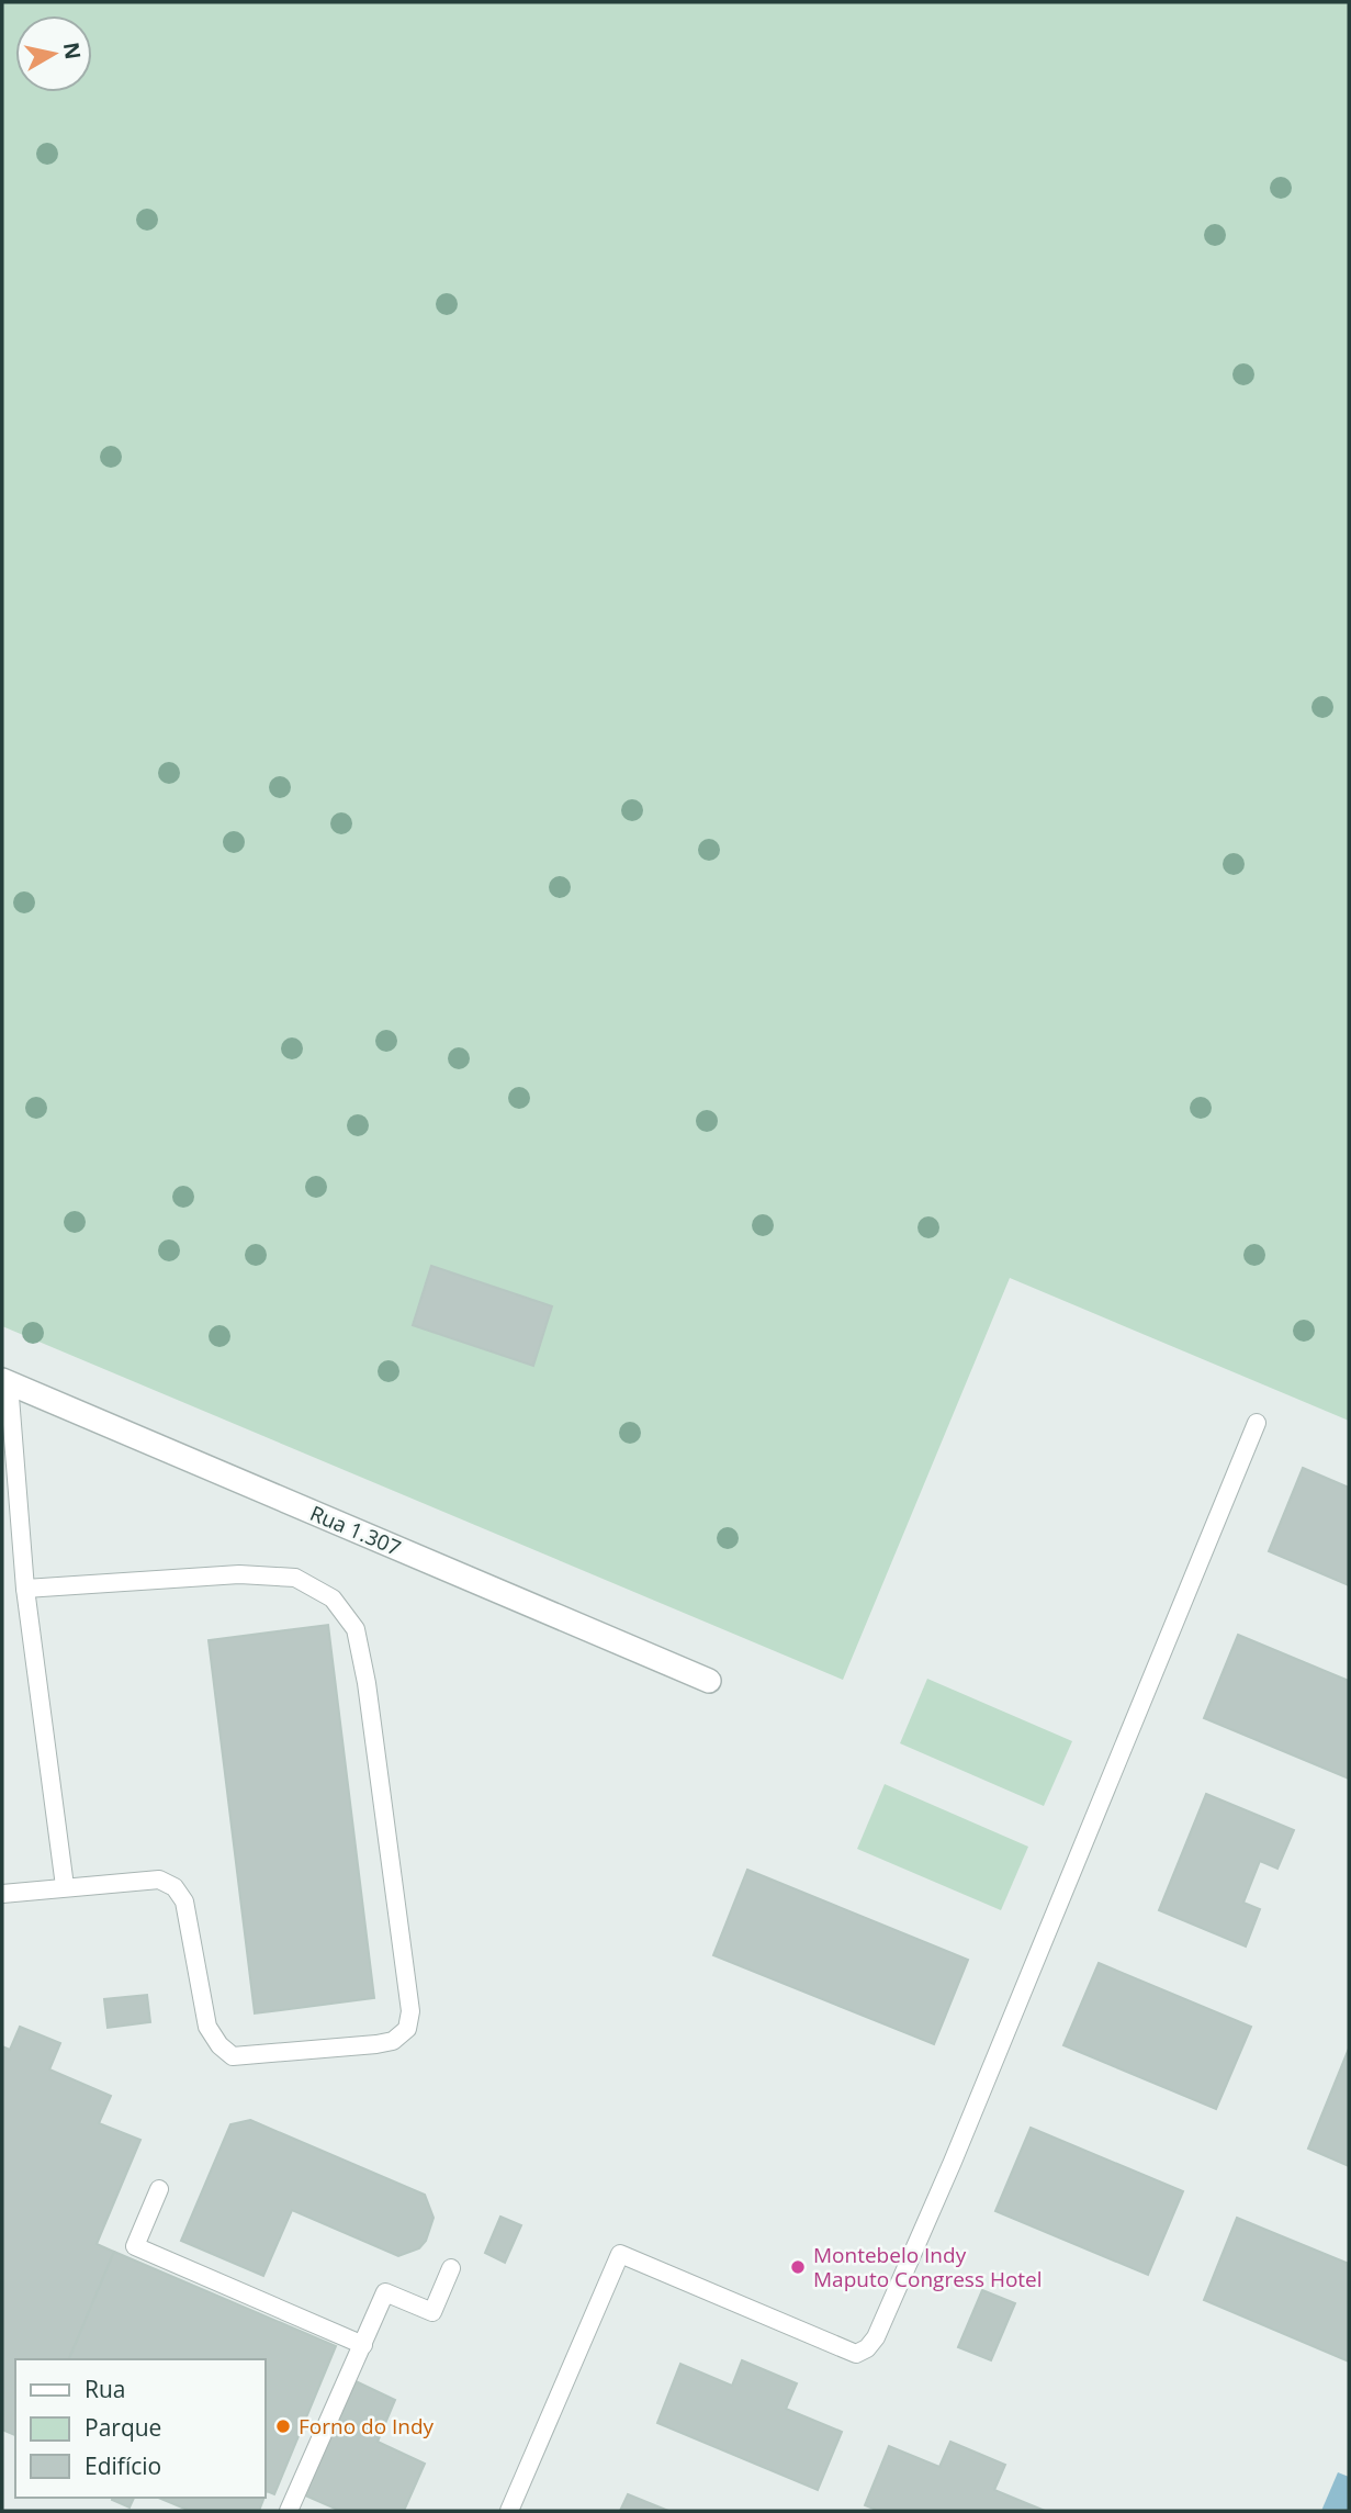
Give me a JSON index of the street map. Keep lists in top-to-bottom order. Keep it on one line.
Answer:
{"streets":{"street":["Rua 1.307"]},"places":["Montebelo Indy Maputo Congress Hotel","Forno do Indy"],"legend":["Rua","Parque","Edifício"],"north":"right"}
